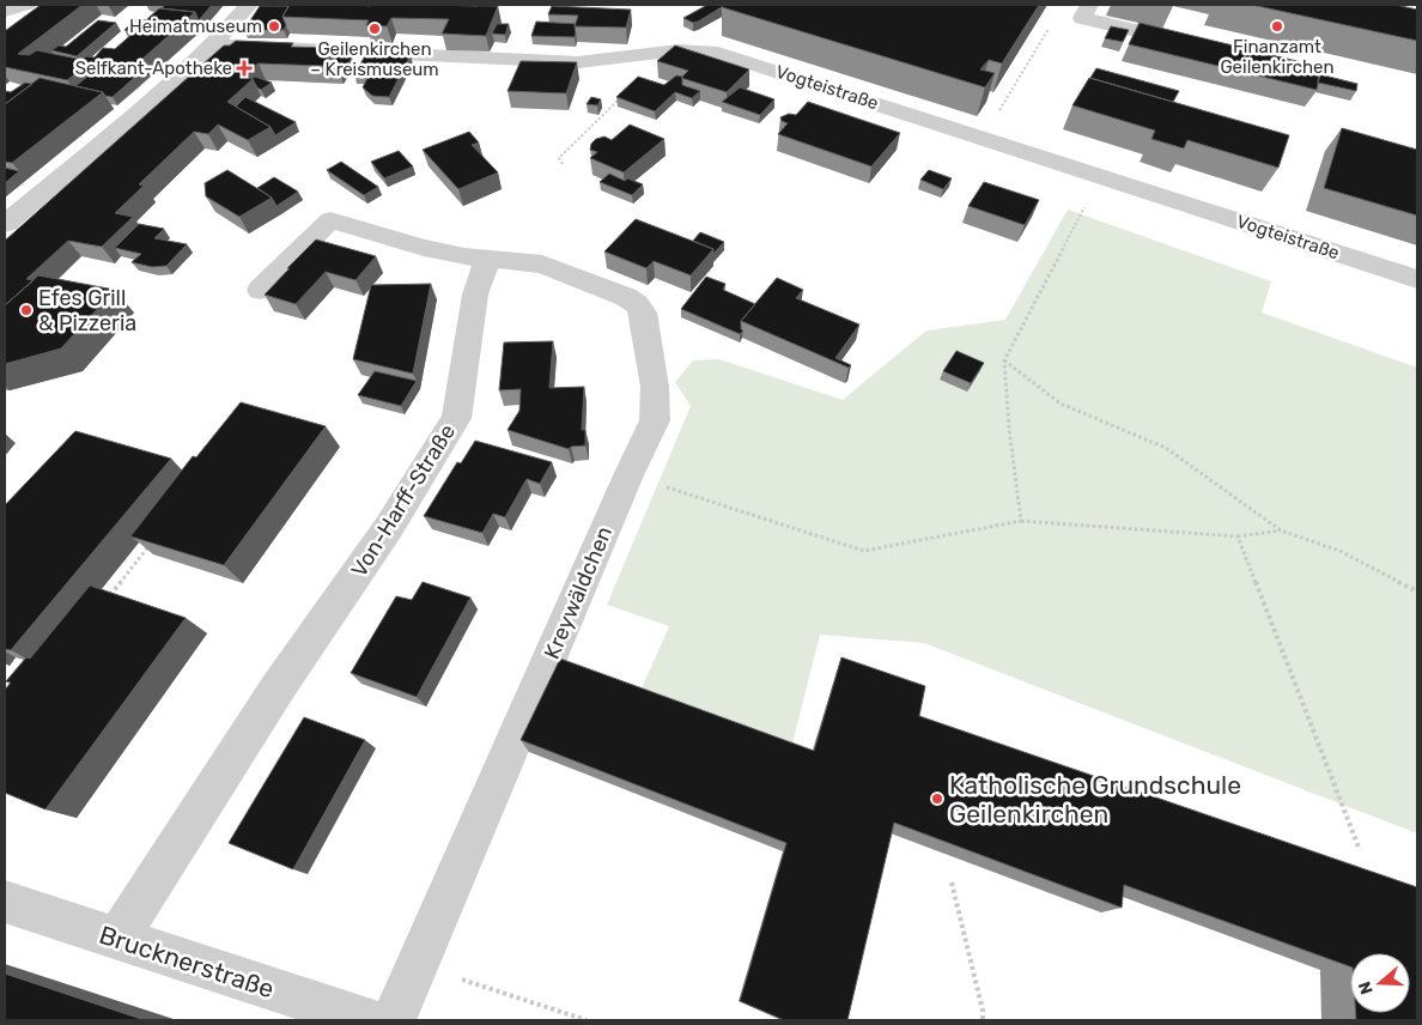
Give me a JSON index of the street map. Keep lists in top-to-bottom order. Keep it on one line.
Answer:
{"streets":{"street":["Vogteistraße","Von-Harff-Straße","Kreywäldchen","Brucknerstraße"]},"crossings":[["Von-Harff-Straße","Kreywäldchen"],["Von-Harff-Straße","Brucknerstraße"]],"places":{"other":["Heimatmuseum","Finanzamt Geilenkirchen","Geilenkirchen – Kreismuseum","Efes Grill & Pizzeria","Katholische Grundschule Geilenkirchen"],"health":["Selfkant-Apotheke"]},"north":"left"}
